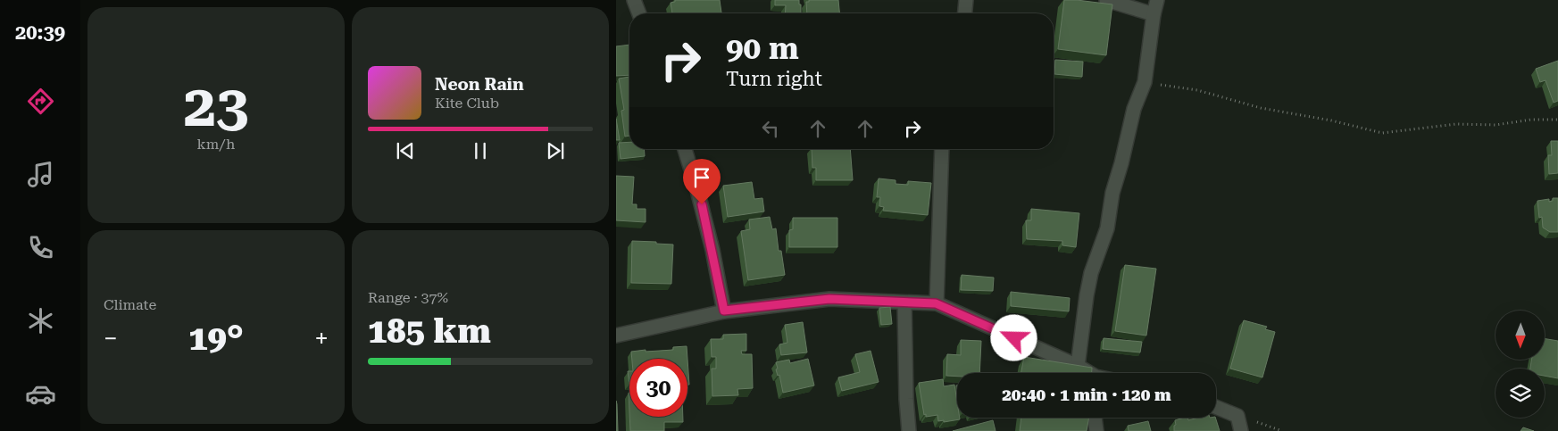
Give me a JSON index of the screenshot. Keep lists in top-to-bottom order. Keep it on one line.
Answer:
{"north":"bottom","page":{"tabs":"20:39","tile":[["23","km/h"],"Climate",["Range · 37%","185 km"]],"turn":["90 m","Turn right"],"song":["Neon Rain","Kite Club"],"heat":["−","19°","+"],"limit":"30","trip":"20:40 · 1 min · 120 m"}}
